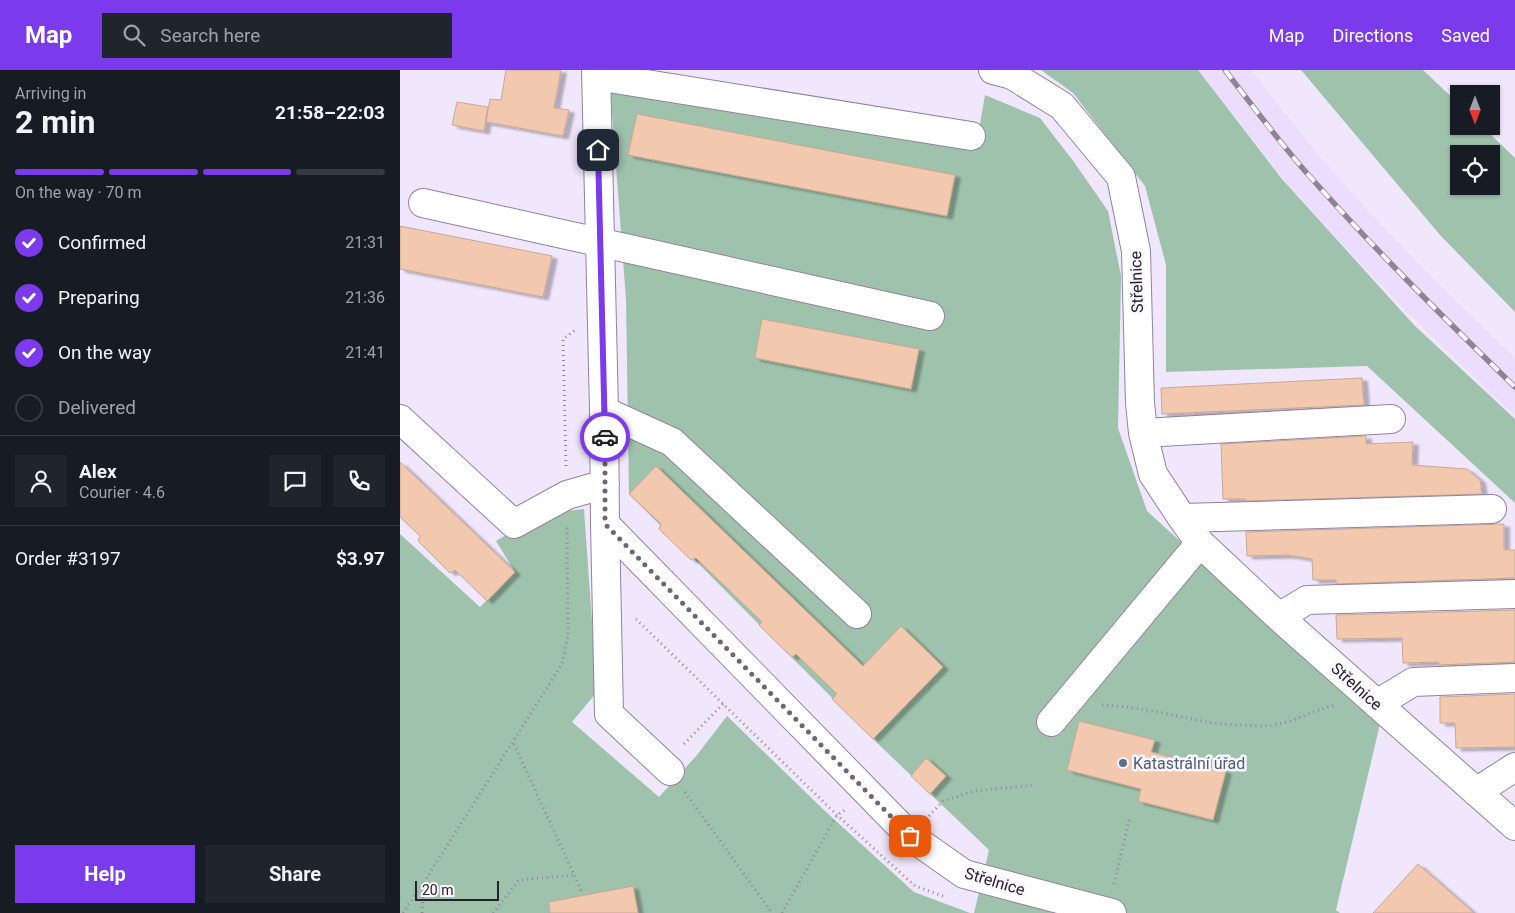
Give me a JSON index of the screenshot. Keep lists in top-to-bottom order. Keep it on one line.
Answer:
{"streets":{"street":["Střelnice"]},"places":["Katastrální úřad"],"scale_bar":"20 m","north":"bottom","page":{"header":"Map","search":"Search here","nav":["Map","Directions","Saved"],"heading":["2 min","Arriving in","21:58–22:03"],"panel":["Alex","Courier · 4.6","Order #3197","$3.97"],"bar":"On the way · 70 m","list":[["Confirmed","21:31"],["Preparing","21:36"],["On the way","21:41"],"Delivered"],"buttons":["Help","Share"],"scale":"20 m"}}
